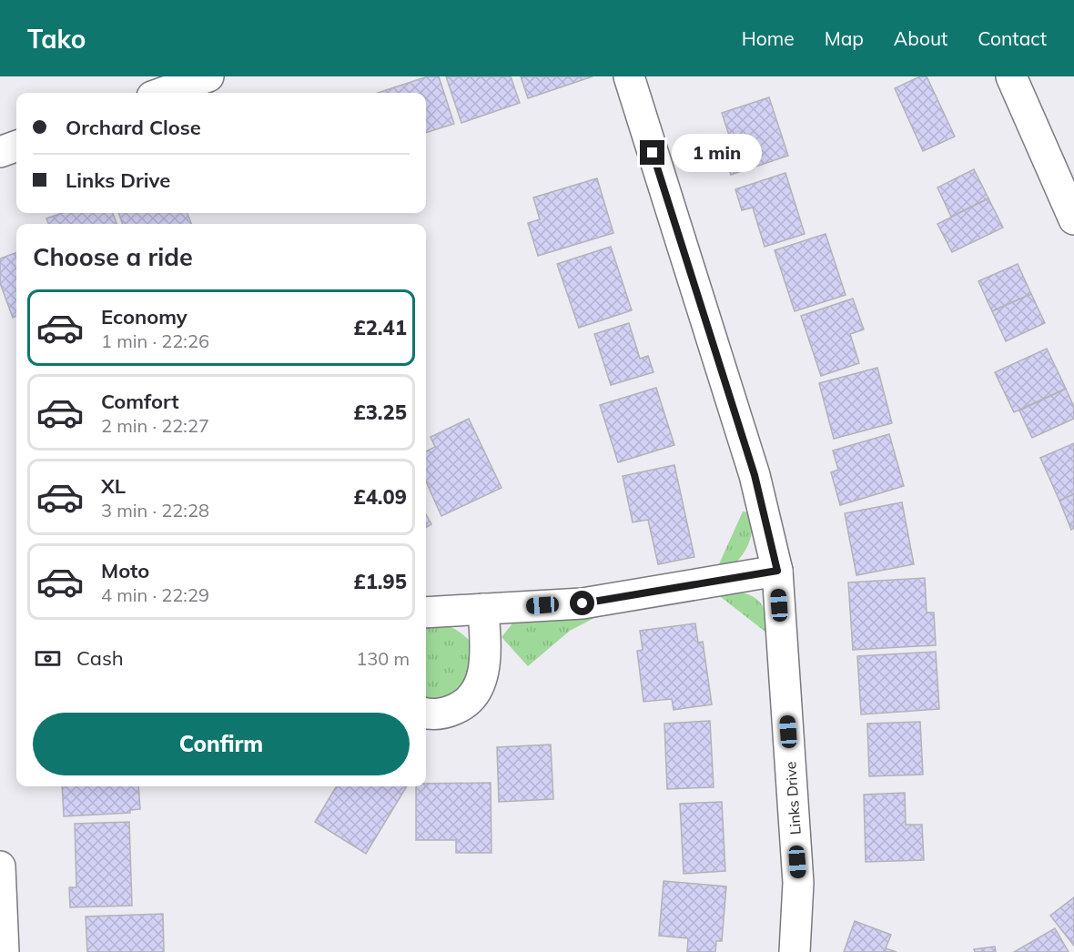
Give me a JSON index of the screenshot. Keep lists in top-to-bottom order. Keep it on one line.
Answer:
{"streets":{"street":["Links Drive"]},"page":{"header":"Tako","nav":["Home","Map","About","Contact"],"banner":["Orchard Close","Links Drive"],"bubble":"1 min","heading":"Choose a ride","list":[{"name":"Economy","note":"1 min · 22:26","value":"£2.41"},{"name":"Comfort","note":"2 min · 22:27","value":"£3.25"},{"name":"XL","note":"3 min · 22:28","value":"£4.09"},{"name":"Moto","note":"4 min · 22:29","value":"£1.95"}],"pay":["Cash","130 m"],"buttons":"Confirm"}}
